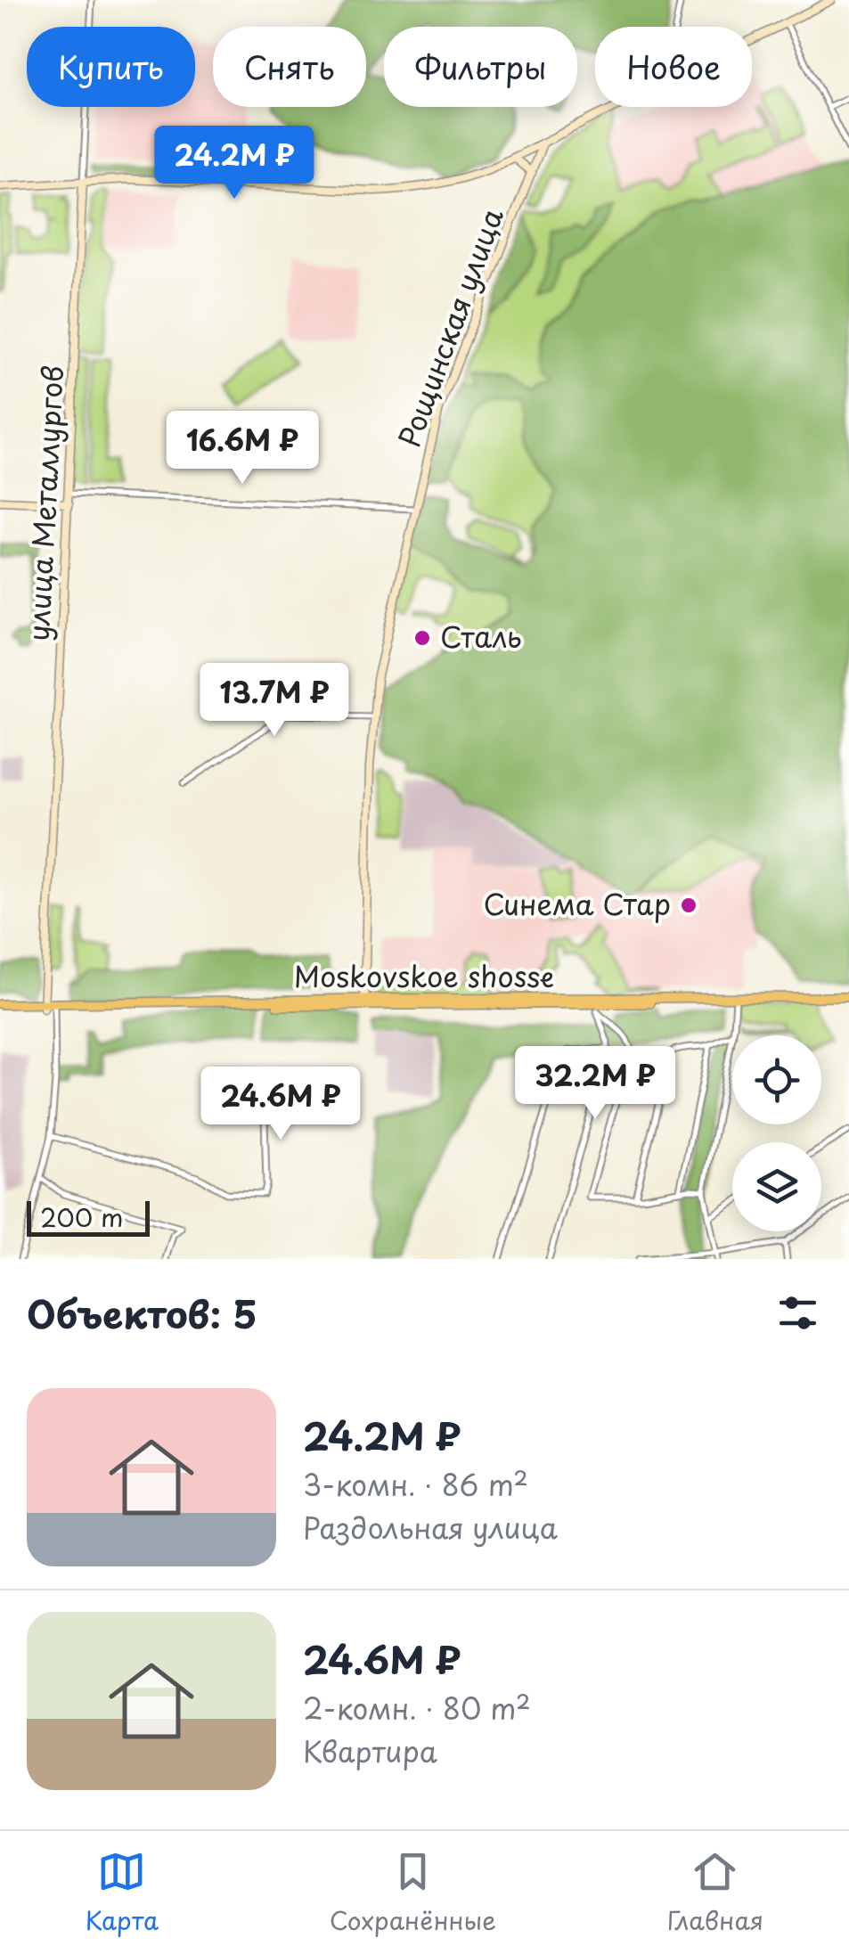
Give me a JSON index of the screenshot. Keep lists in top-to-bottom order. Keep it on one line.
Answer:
{"streets":{"main road":["Рощинская улица","улица Металлургов","Moskovskoe shosse"]},"crossings":[["Рощинская улица","Moskovskoe shosse"],["улица Металлургов","Moskovskoe shosse"]],"places":["Сталь","Синема Стар"],"scale_bar":"200 m","page":{"chip":["Купить","Снять","Фильтры","Новое"],"price":["24.2M ₽","16.6M ₽","13.7M ₽","32.2M ₽","24.6M ₽"],"scale":"200 m","heading":"Объектов: 5","list":[{"name":"24.2M ₽","note":"3-комн. · 86 m² · Раздольная улица"},{"name":"24.6M ₽","note":"2-комн. · 80 m² · Квартира"}],"tabs":["Карта","Сохранённые","Главная"]}}
